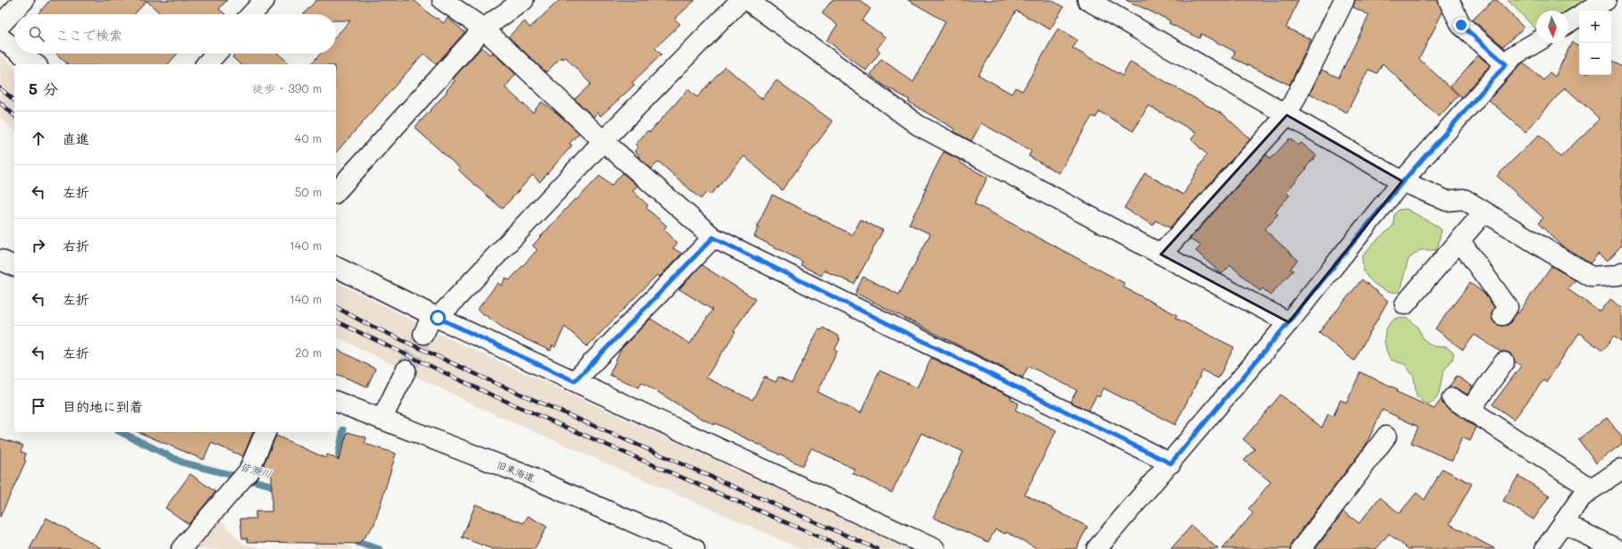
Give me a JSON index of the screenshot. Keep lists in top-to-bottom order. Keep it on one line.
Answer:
{"streets":{"street":["旧東海道"]},"water":["皆瀬川"],"north":"bottom","page":{"map_buttons":["+","−"],"search":"ここで検索","heading":["5 分","徒歩 · 390 m"],"list":[["直進","40 m"],["左折","50 m"],["右折","140 m"],["左折","140 m"],["左折","20 m"],"目的地に到着"]}}
